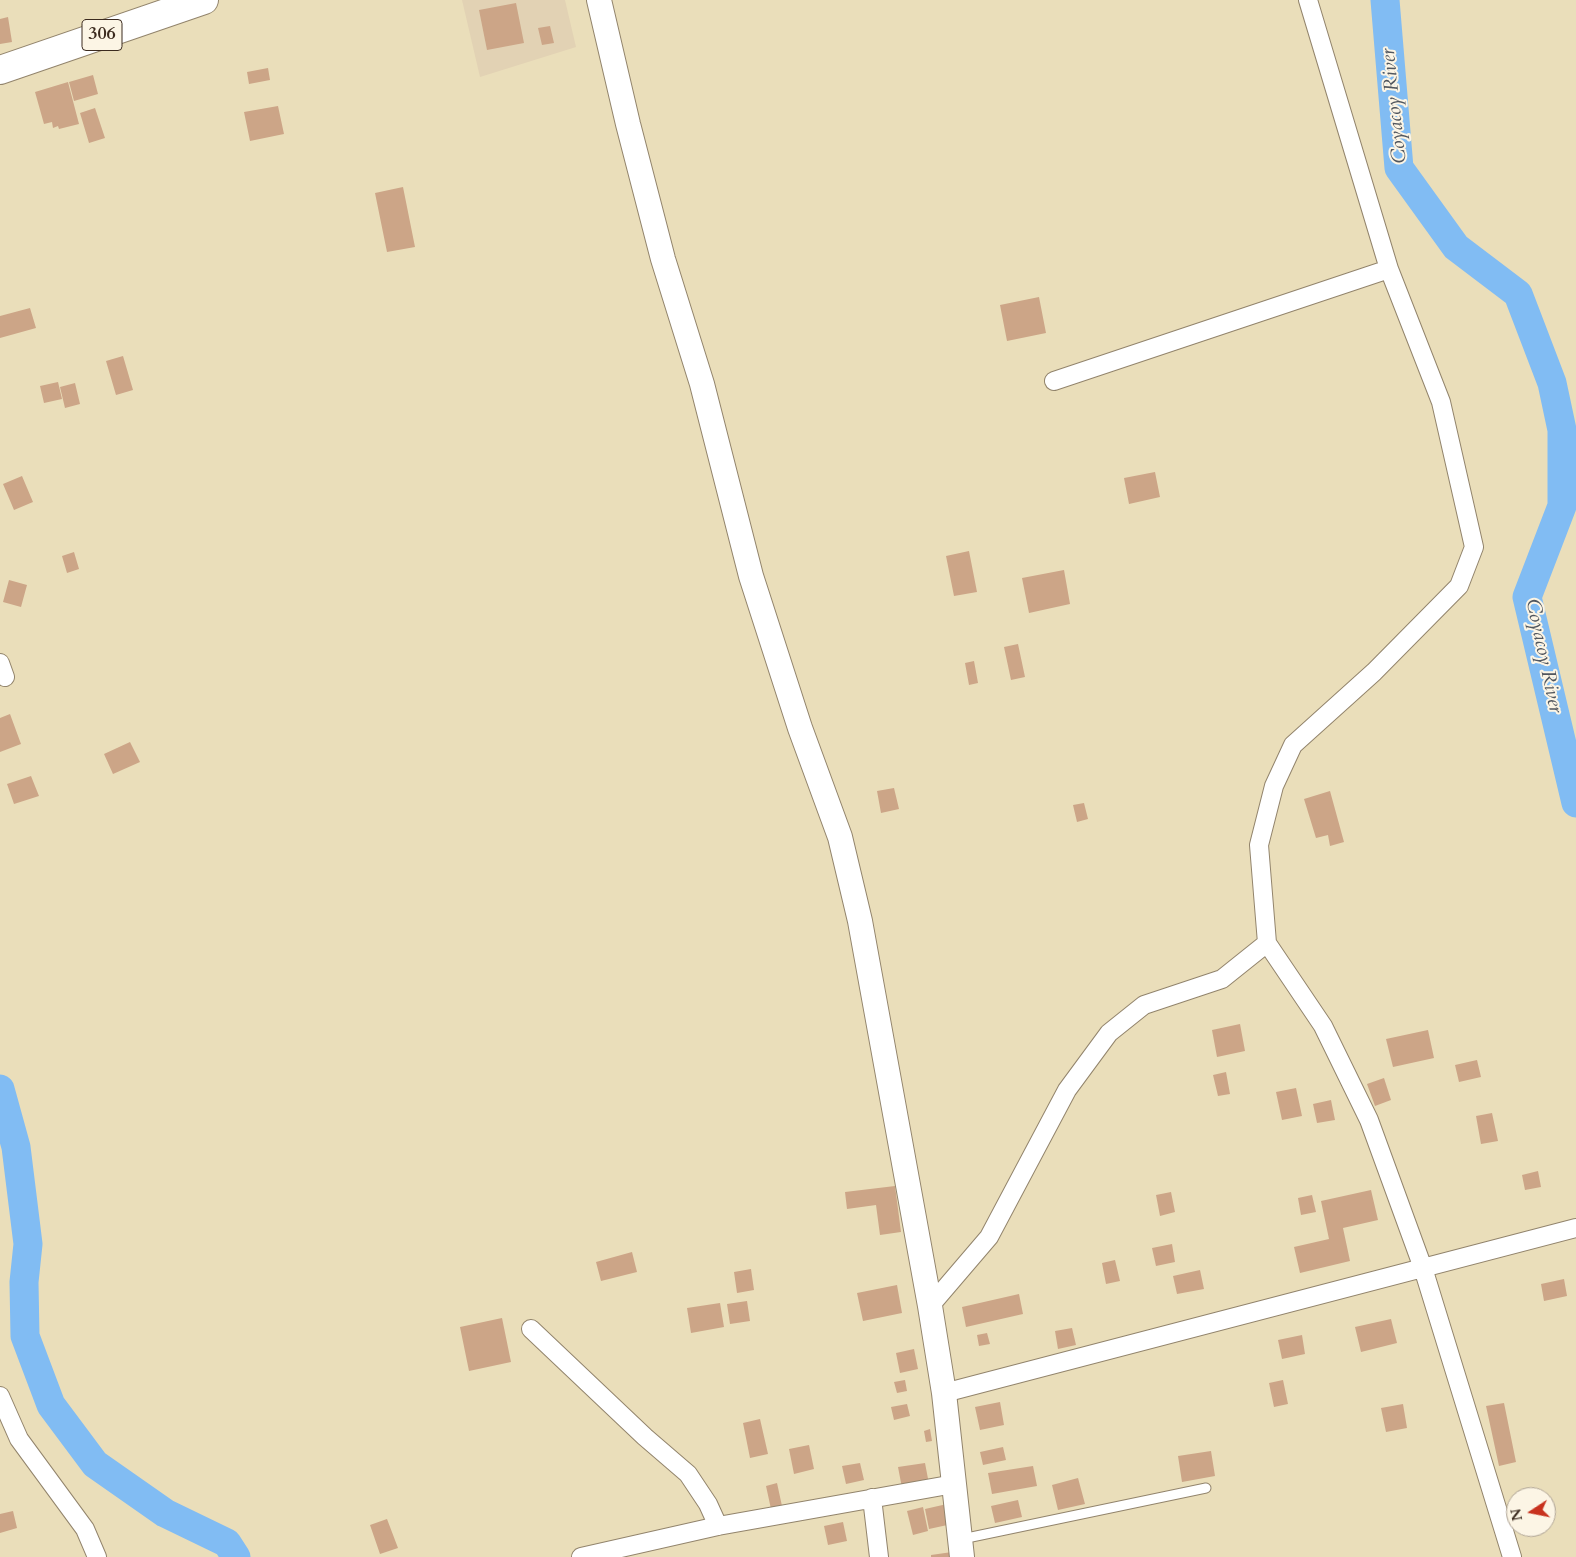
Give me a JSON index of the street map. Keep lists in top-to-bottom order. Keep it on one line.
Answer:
{"streets":{"main road":["306"]},"water":["Coyacoy River"],"north":"left"}
